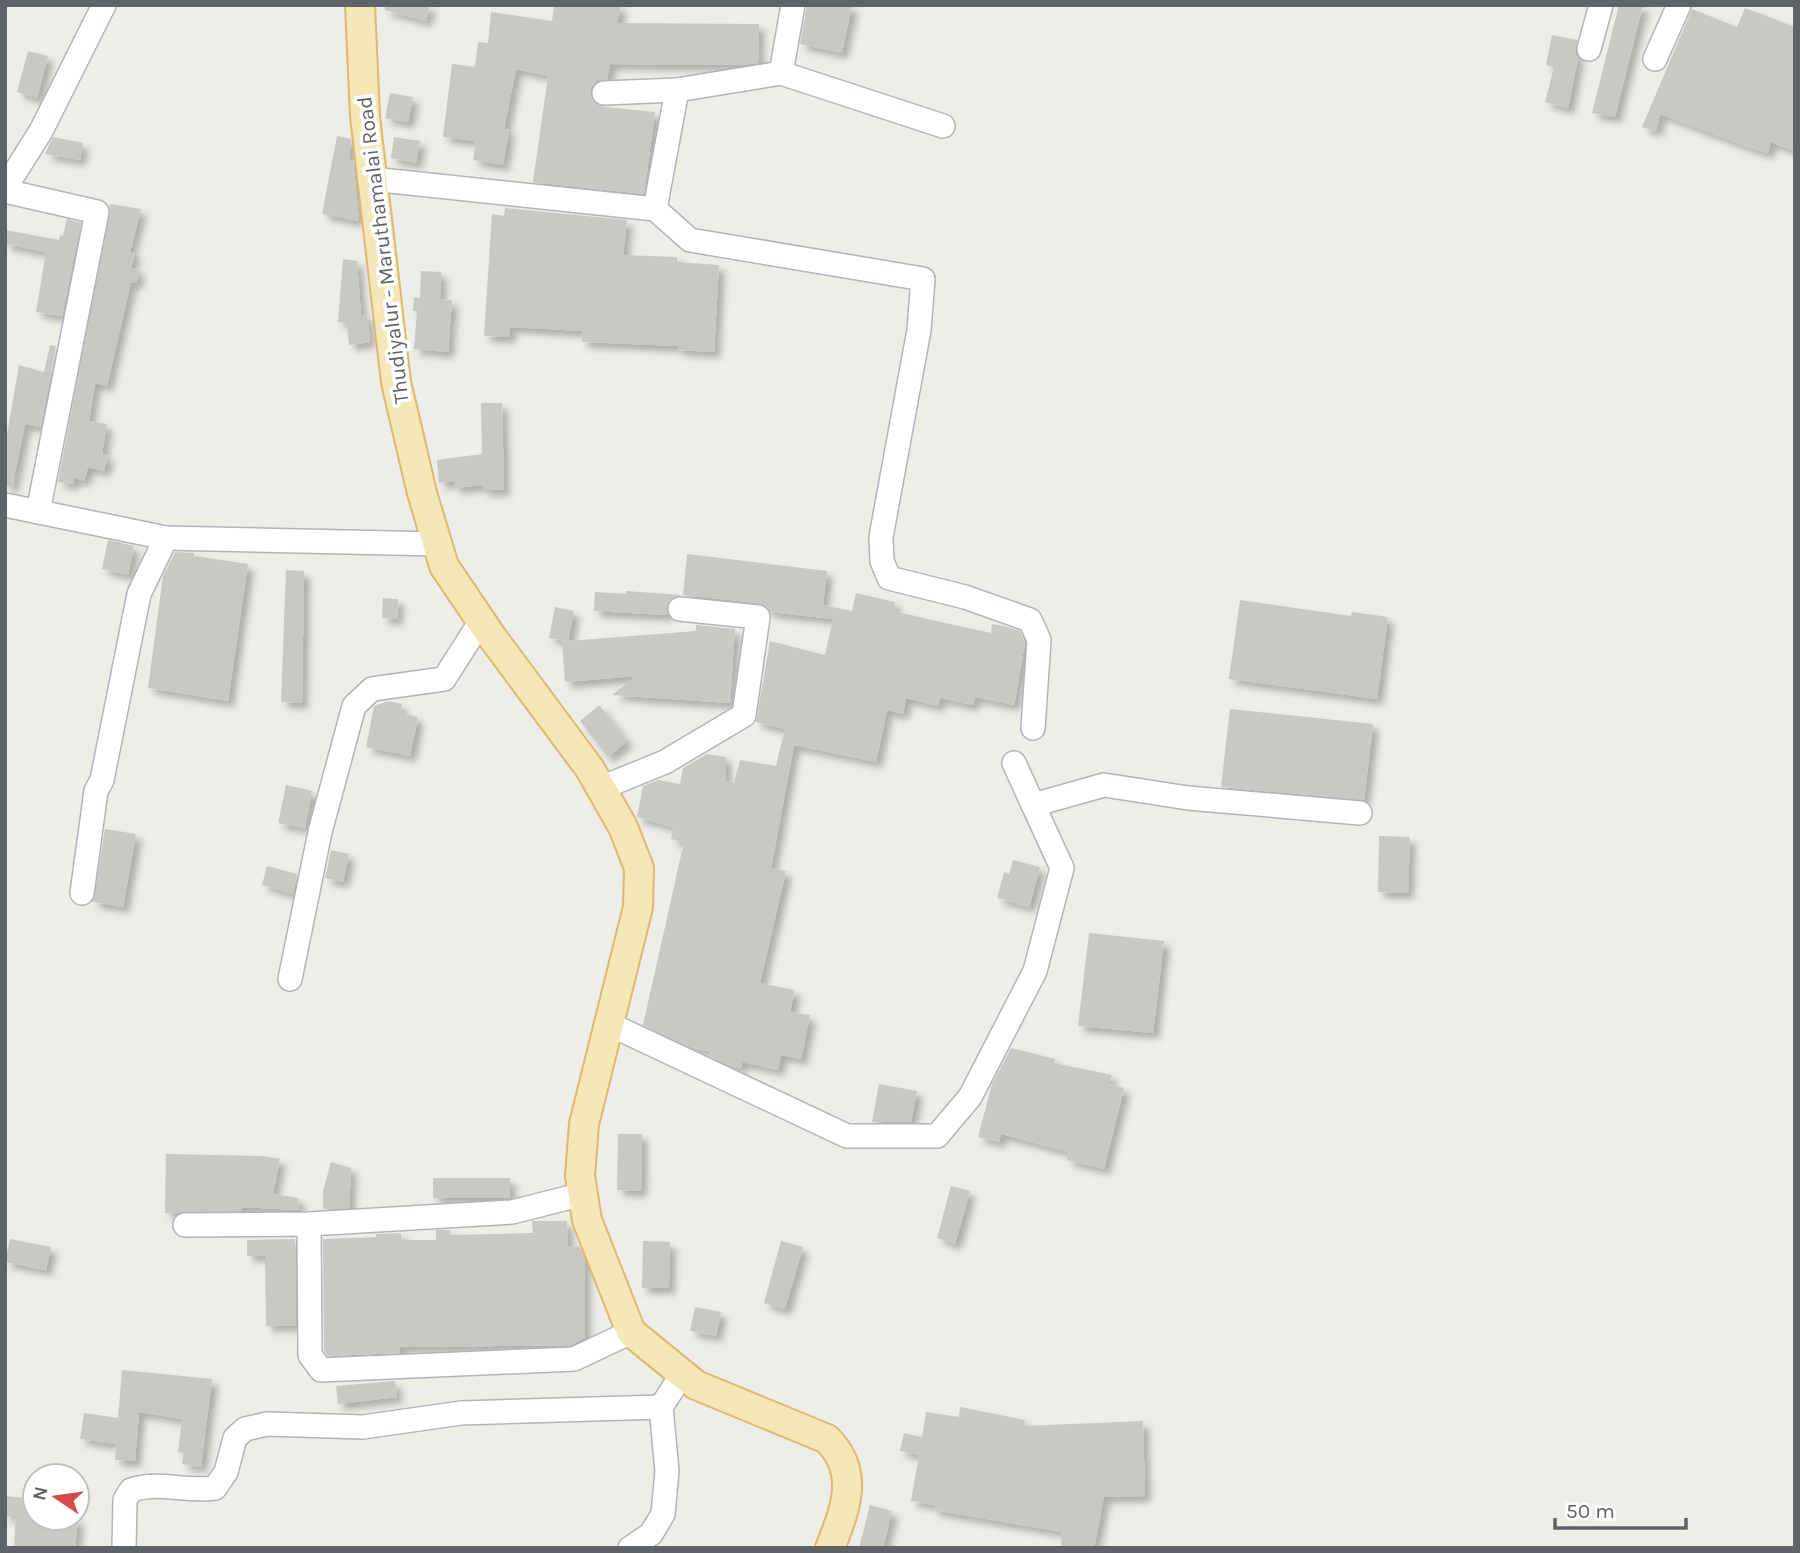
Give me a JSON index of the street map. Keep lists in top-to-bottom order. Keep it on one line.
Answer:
{"streets":{"main road":["Thudiyalur - Maruthamalai Road"]},"scale_bar":"50 m","north":"left"}
